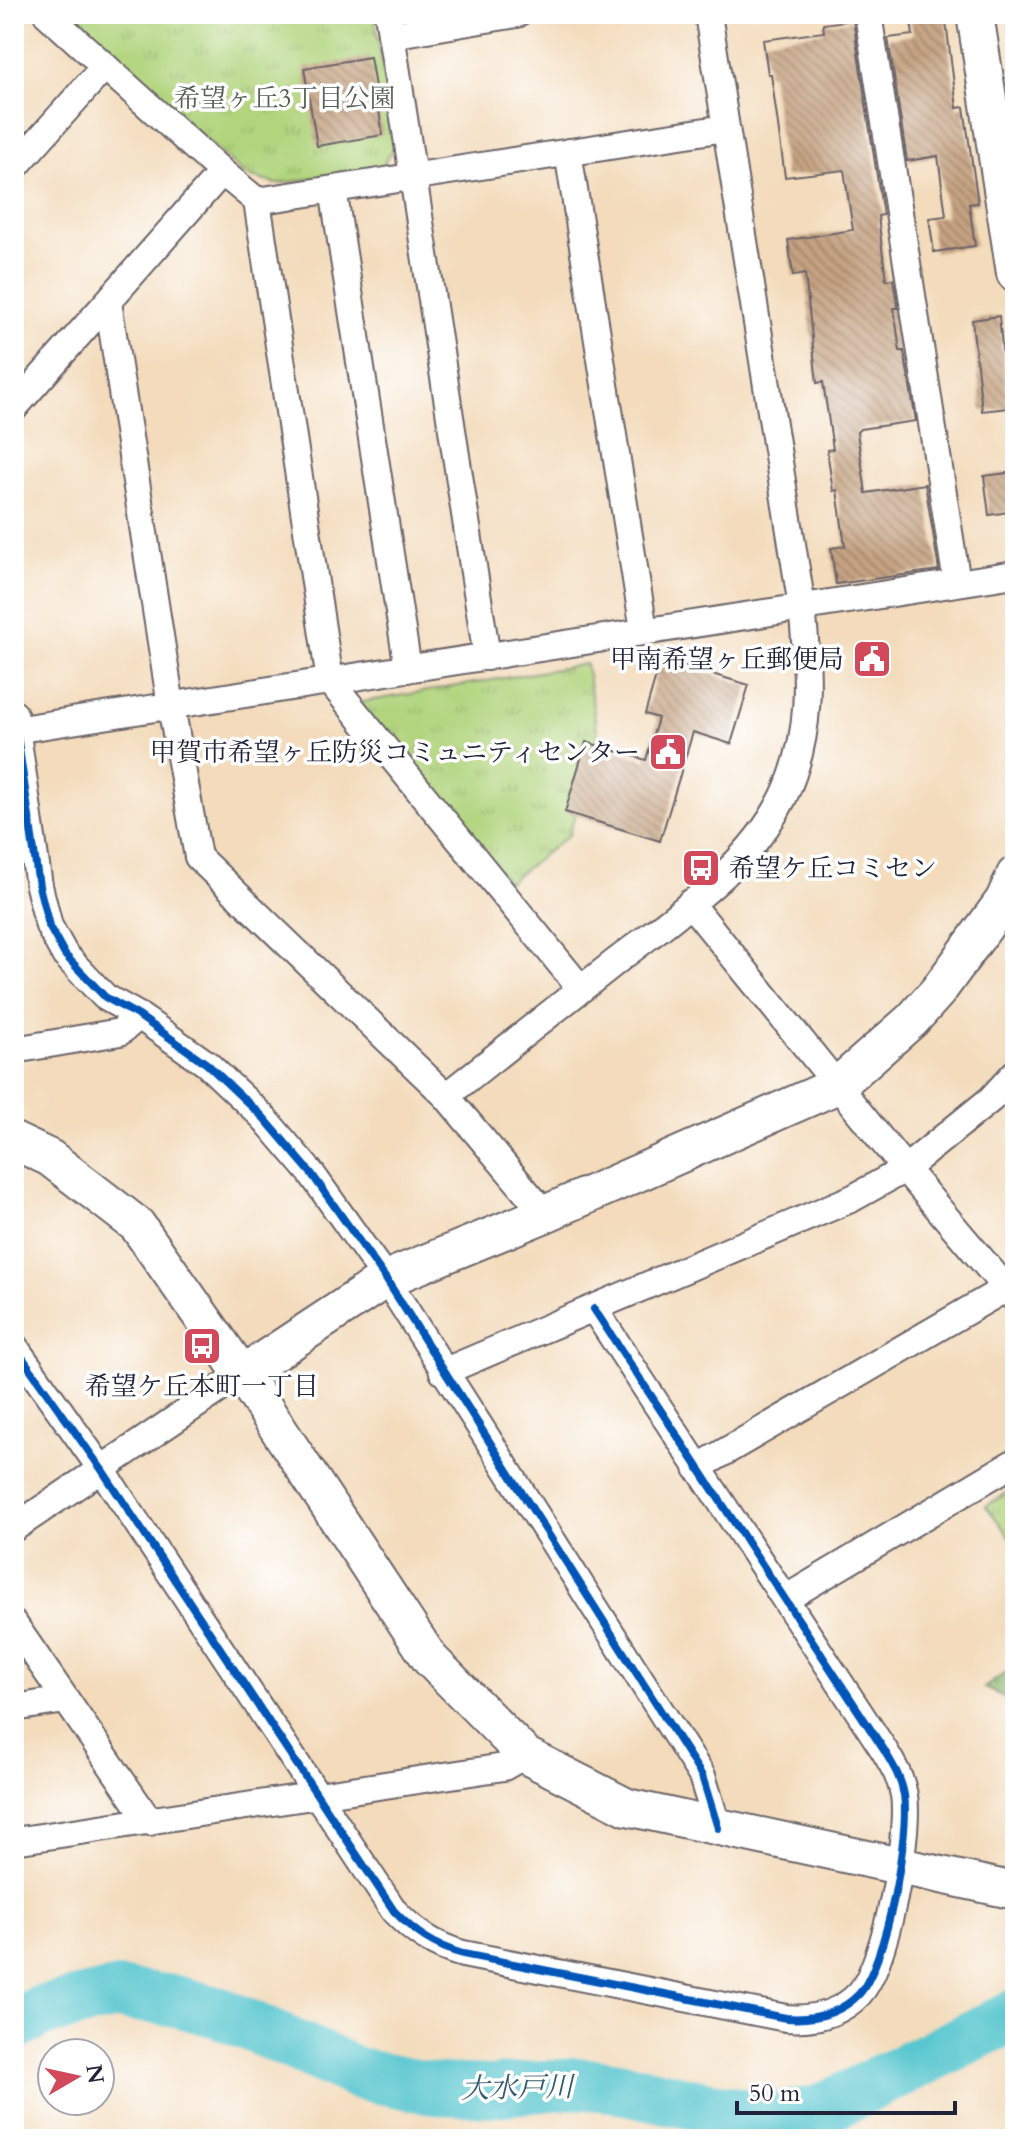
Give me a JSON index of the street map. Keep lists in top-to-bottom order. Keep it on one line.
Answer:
{"water":["大水戸川"],"parks":["希望ヶ丘3丁目公園"],"places":{"public building":["甲南希望ヶ丘郵便局","甲賀市希望ヶ丘防災コミュニティセンター"],"bus stop":["希望ケ丘コミセン","希望ケ丘本町一丁目"]},"scale_bar":"50 m","north":"right"}
